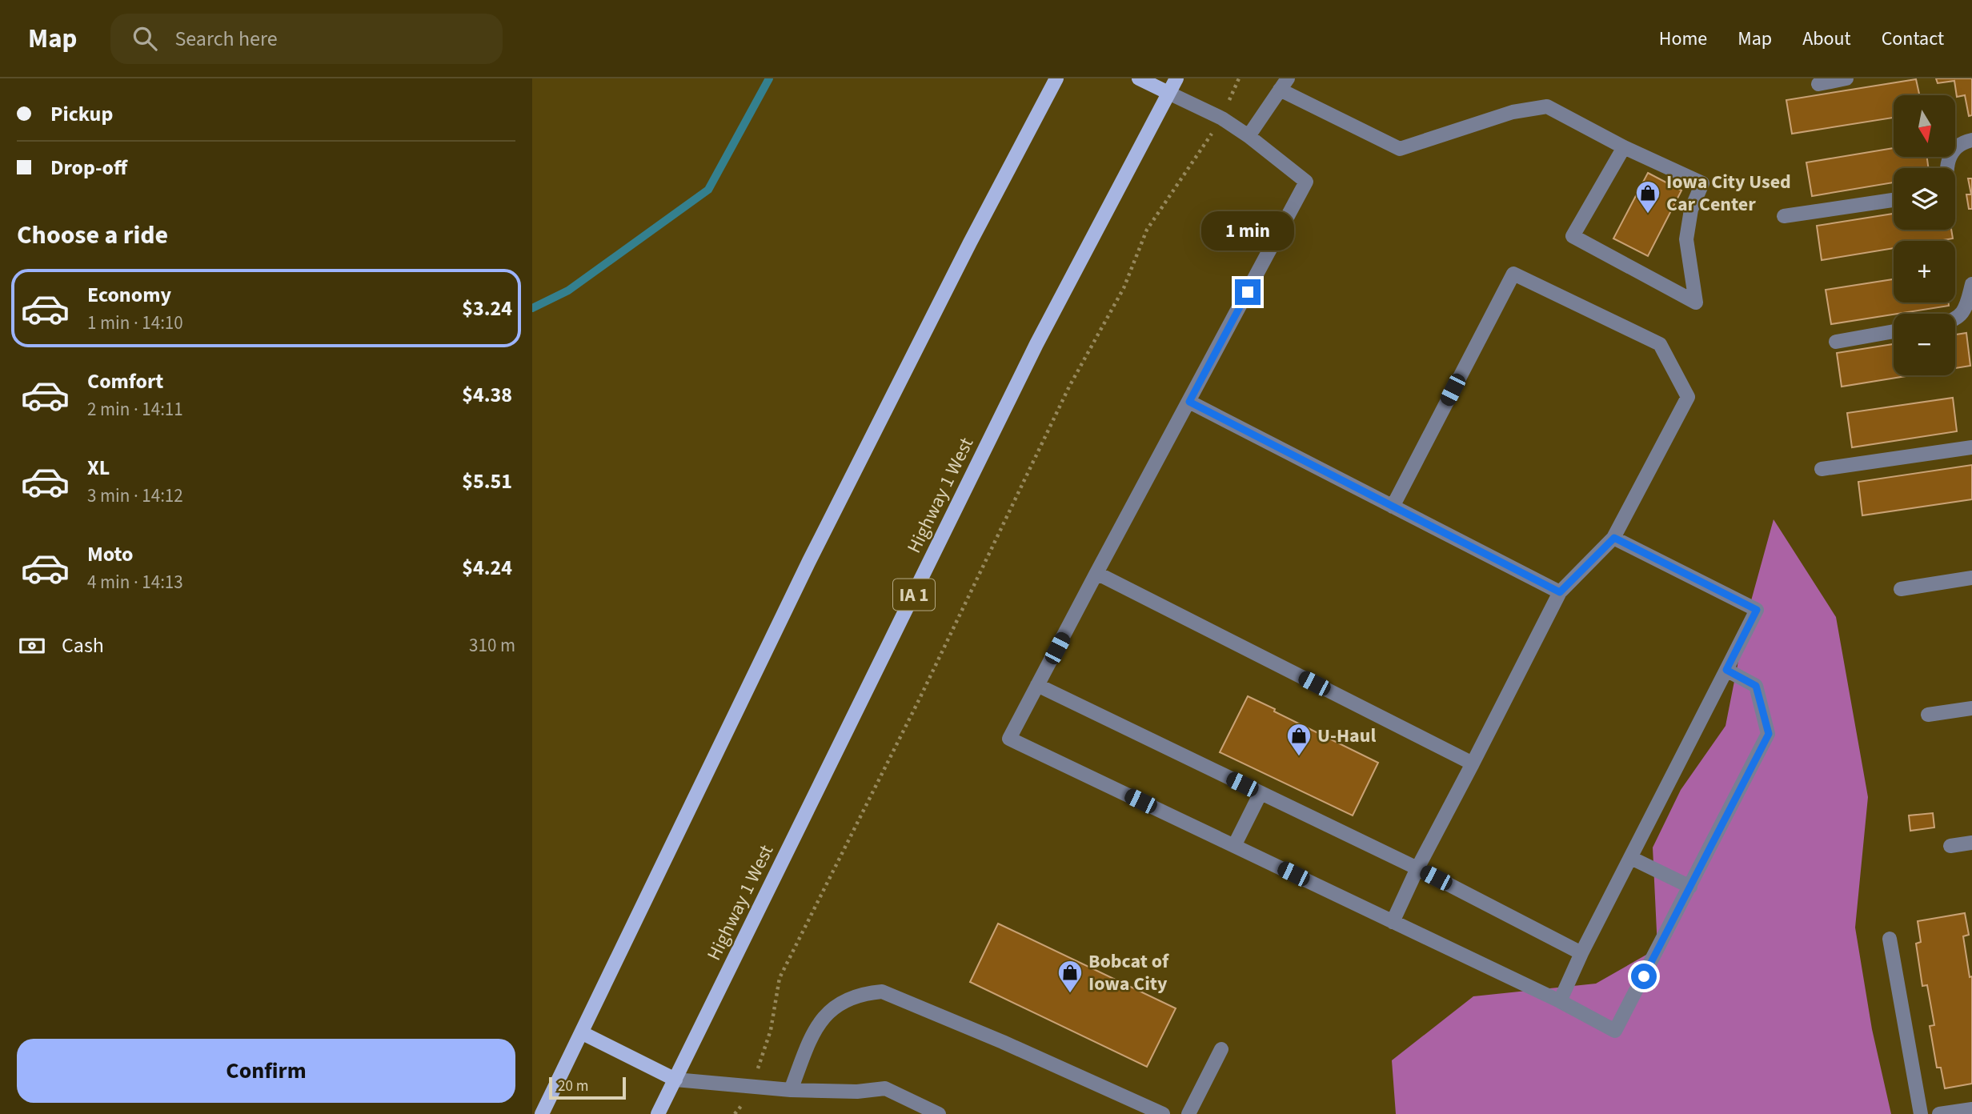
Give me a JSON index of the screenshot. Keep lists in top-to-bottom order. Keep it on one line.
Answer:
{"streets":{"main road":["Highway 1 West","IA 1"]},"places":{"shop":["Iowa City Used Car Center","U-Haul","Bobcat of Iowa City"]},"scale_bar":"20 m","north":"bottom","page":{"header":"Map","search":"Search here","nav":["Home","Map","About","Contact"],"banner":["Pickup","Drop-off"],"map_buttons":["+","−"],"heading":"Choose a ride","bubble":"1 min","list":[{"name":"Economy","note":"1 min · 14:10","value":"$3.24"},{"name":"Comfort","note":"2 min · 14:11","value":"$4.38"},{"name":"XL","note":"3 min · 14:12","value":"$5.51"},{"name":"Moto","note":"4 min · 14:13","value":"$4.24"}],"pay":["Cash","310 m"],"buttons":"Confirm","scale":"20 m"}}
